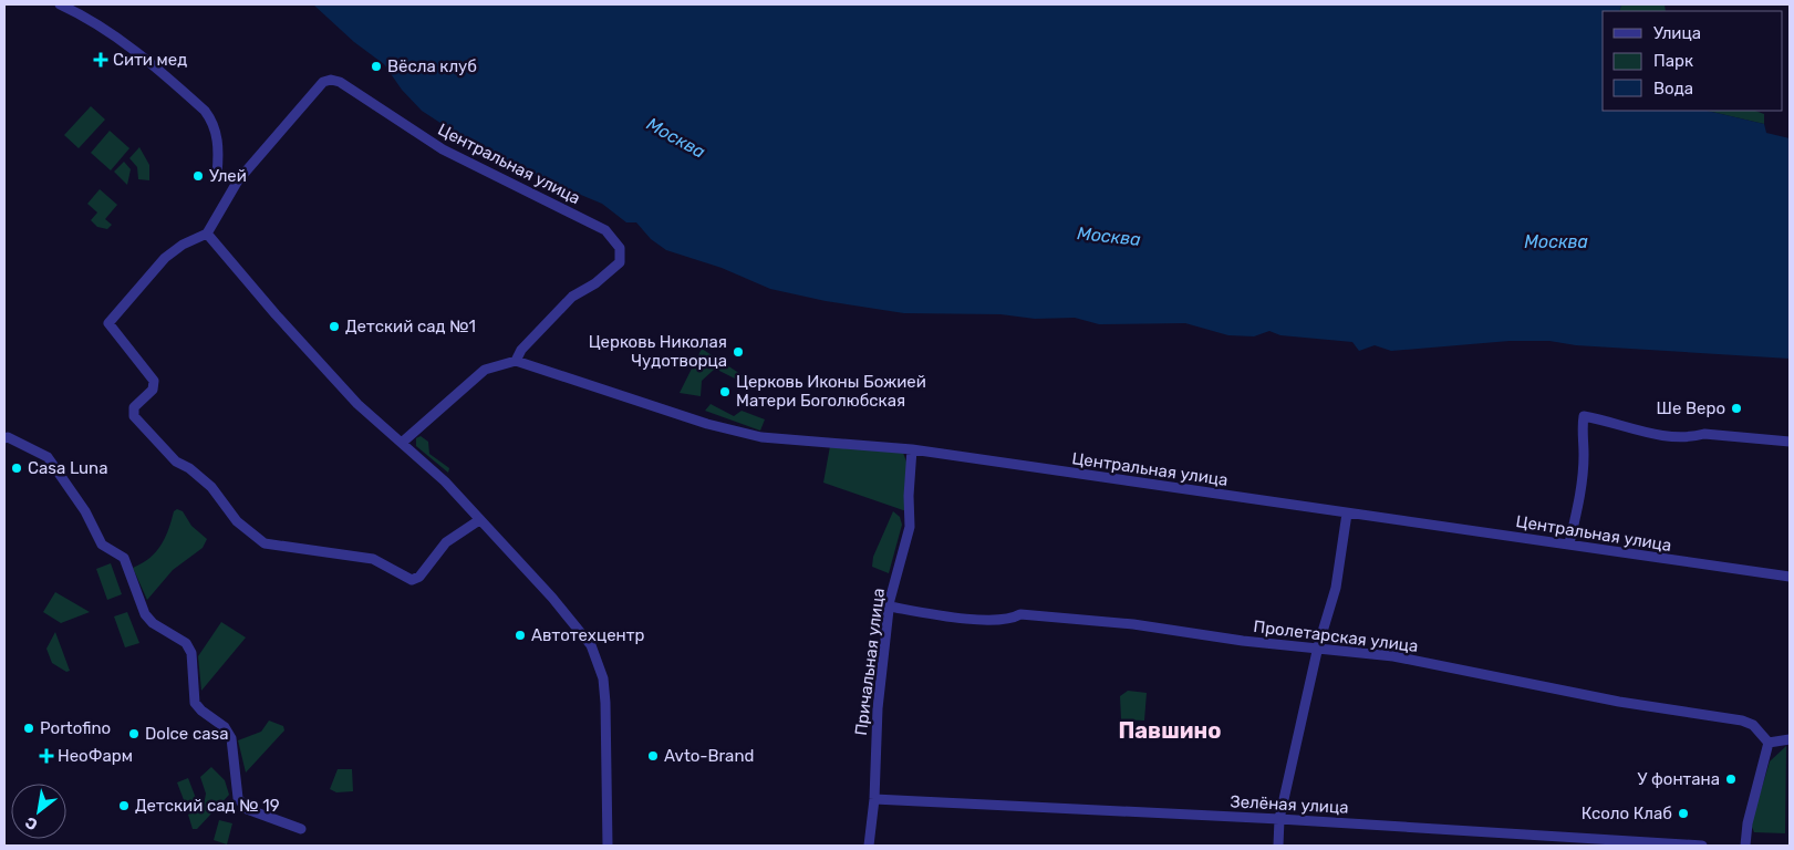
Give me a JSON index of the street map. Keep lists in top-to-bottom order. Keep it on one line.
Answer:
{"streets":{"street":["Центральная улица","Пролетарская улица","Причальная улица","Зелёная улица"]},"crossings":[["Центральная улица","Причальная улица"],["Пролетарская улица","Причальная улица"],["Причальная улица","Зелёная улица"]],"districts":["Павшино"],"water":["Москва"],"places":{"health":["Сити мед","НеоФарм"],"other":["Вёсла клуб","Улей","Детский сад №1","Церковь Николая Чудотворца","Церковь Иконы Божией Матери Боголюбская","Ше Веро","Casa Luna","Автотехцентр","Portofino","Dolce casa","Avto-Brand","У фонтана","Детский сад № 19","Ксоло Клаб"]},"legend":["Улица","Парк","Вода"],"north":"bottom left"}
